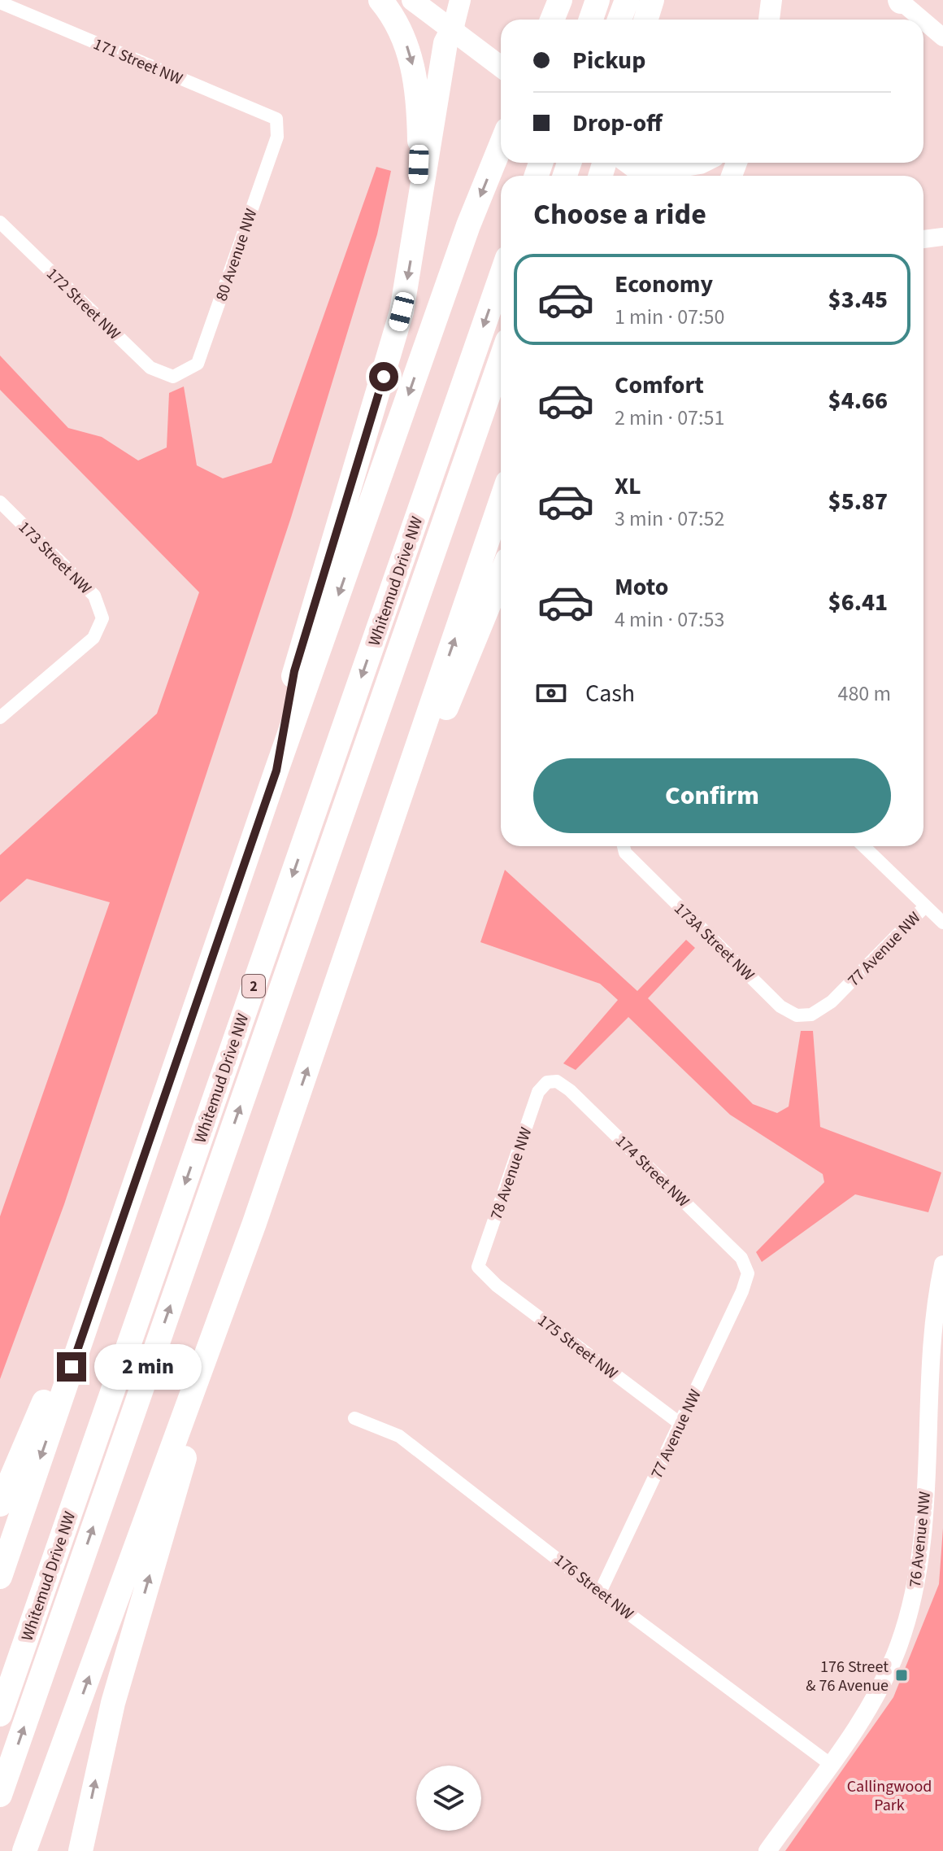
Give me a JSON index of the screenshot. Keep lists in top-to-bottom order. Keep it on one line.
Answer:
{"streets":{"highway":["Whitemud Drive NW","2"],"street":["171 Street NW","80 Avenue NW","172 Street NW","173 Street NW","173A Street NW","77 Avenue NW","174 Street NW","78 Avenue NW","175 Street NW","76 Avenue NW","176 Street NW"]},"crossings":[["171 Street NW","80 Avenue NW"],["80 Avenue NW","172 Street NW"],["173A Street NW","77 Avenue NW"],["77 Avenue NW","174 Street NW"],["77 Avenue NW","175 Street NW"],["77 Avenue NW","176 Street NW"],["174 Street NW","78 Avenue NW"],["78 Avenue NW","175 Street NW"],["76 Avenue NW","176 Street NW"]],"parks":["Callingwood Park"],"places":{"transit":["176 Street & 76 Avenue"]},"page":{"banner":["Pickup","Drop-off"],"heading":"Choose a ride","list":[{"name":"Economy","note":"1 min · 07:50","value":"$3.45"},{"name":"Comfort","note":"2 min · 07:51","value":"$4.66"},{"name":"XL","note":"3 min · 07:52","value":"$5.87"},{"name":"Moto","note":"4 min · 07:53","value":"$6.41"}],"pay":["Cash","480 m"],"buttons":"Confirm","bubble":"2 min"}}
